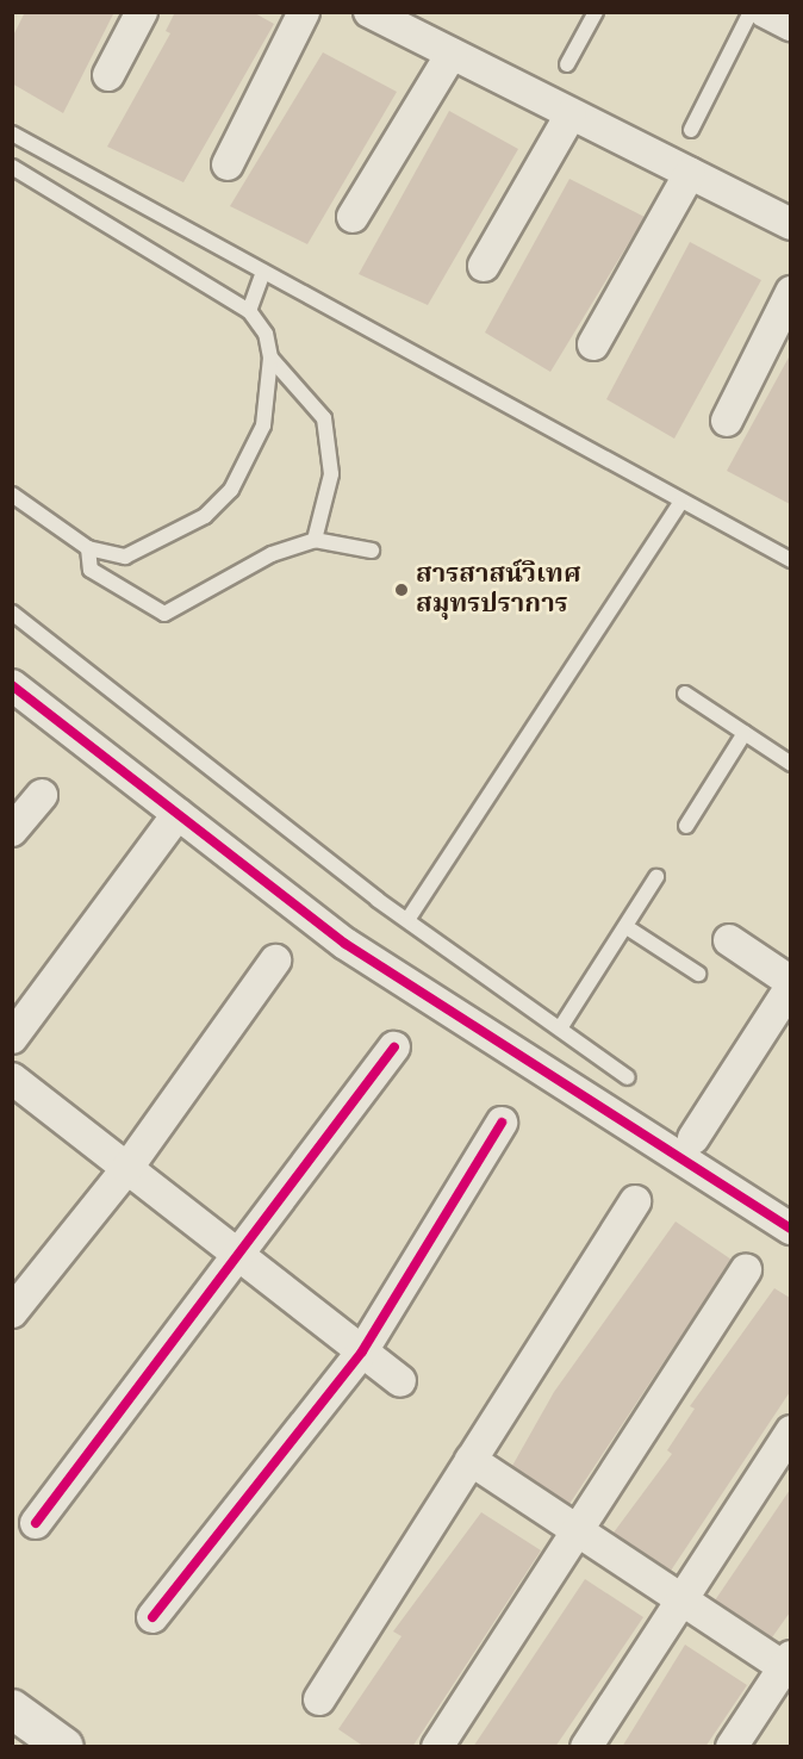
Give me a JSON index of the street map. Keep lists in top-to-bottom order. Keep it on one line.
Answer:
{"places":["สารสาสน์วิเทศ สมุทรปราการ"]}
